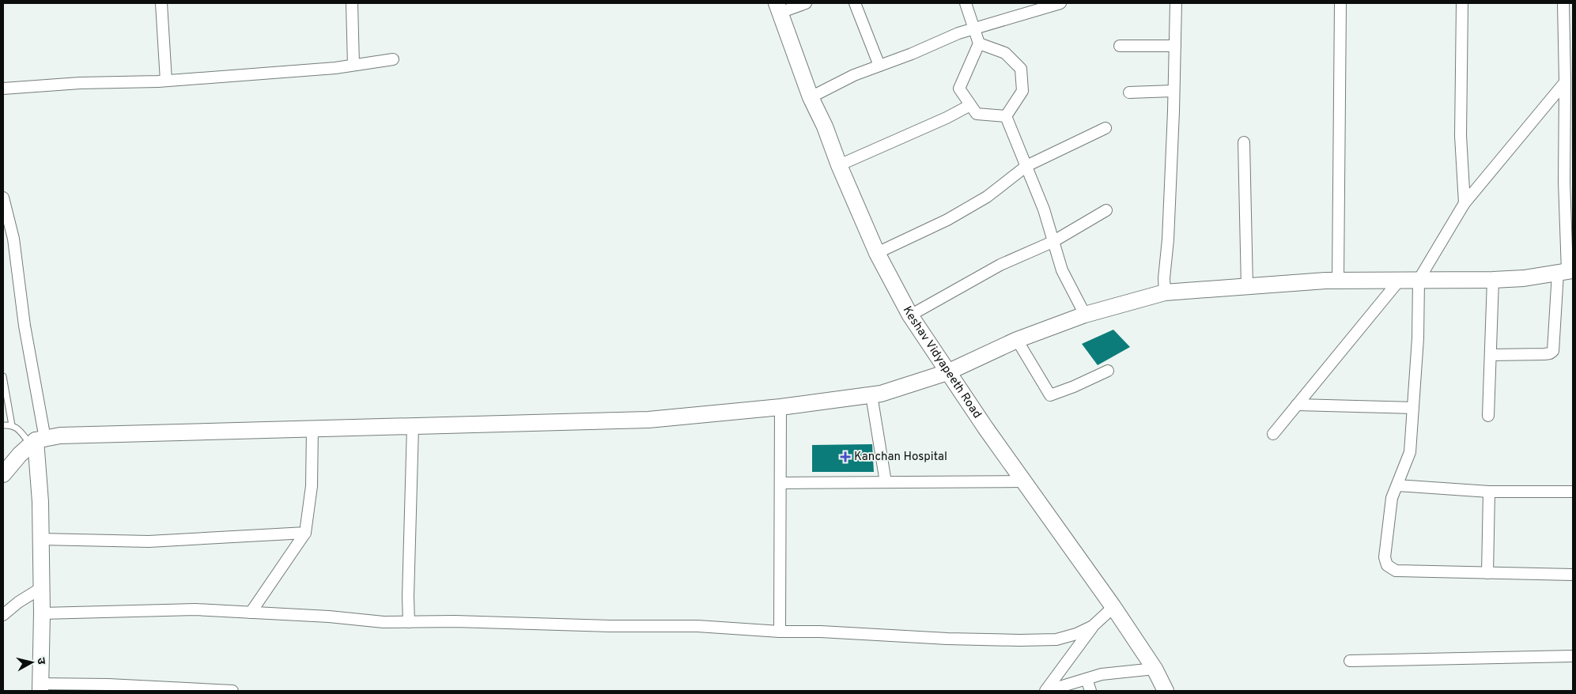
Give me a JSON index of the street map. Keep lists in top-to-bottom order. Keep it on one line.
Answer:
{"streets":{"street":["Keshav Vidyapeeth Road"]},"places":{"health":["Kanchan Hospital"]},"north":"right"}
